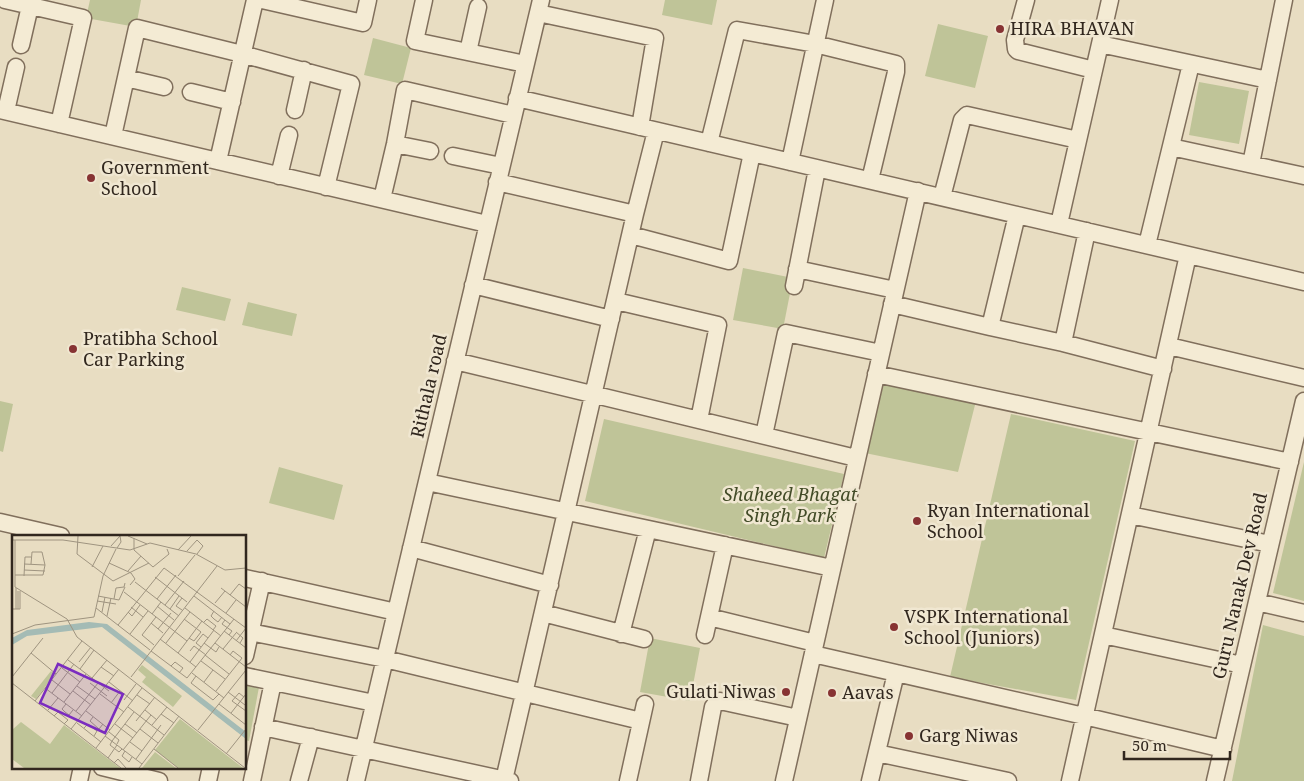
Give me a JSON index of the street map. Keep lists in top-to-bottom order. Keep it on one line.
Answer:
{"streets":{"street":["Rithala road","Guru Nanak Dev Road"]},"parks":["Shaheed Bhagat Singh Park"],"places":["HIRA BHAVAN","Government School","Pratibha School Car Parking","Ryan International School","VSPK International School (Juniors)","Gulati Niwas","Aavas","Garg Niwas"],"scale_bar":"50 m"}
